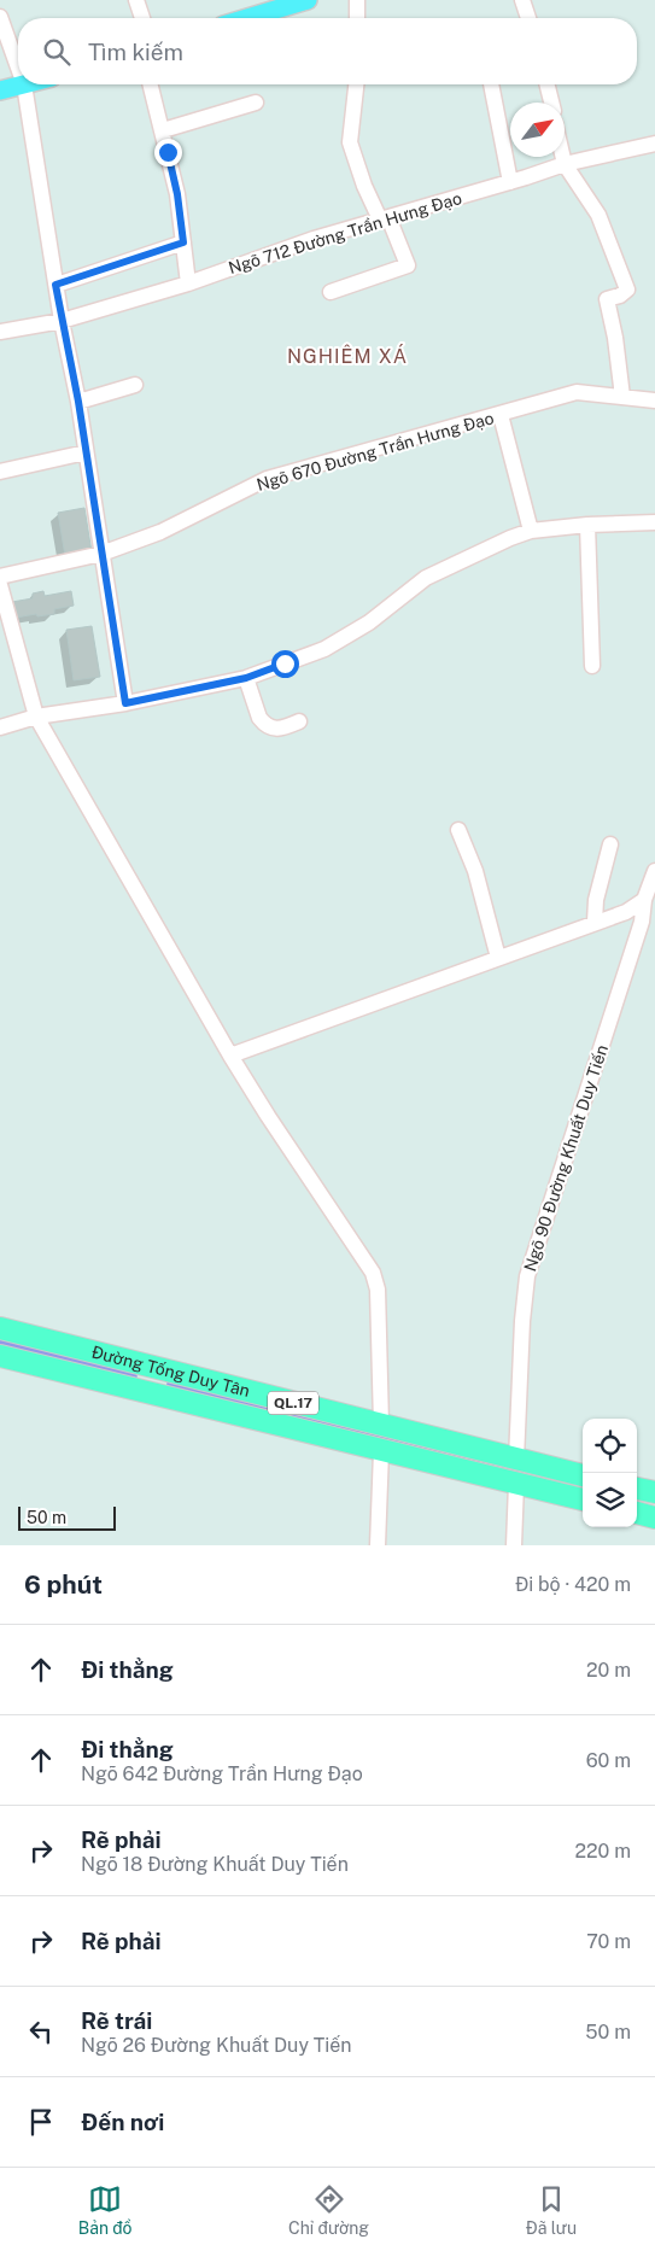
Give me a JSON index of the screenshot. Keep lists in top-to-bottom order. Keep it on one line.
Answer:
{"streets":{"highway":["Đường Tống Duy Tân","QL.17"],"street":["Ngõ 712 Đường Trần Hưng Đạo","Ngõ 670 Đường Trần Hưng Đạo","Ngõ 90 Đường Khuất Duy Tiến"]},"crossings":[["Ngõ 90 Đường Khuất Duy Tiến","Đường Tống Duy Tân"]],"districts":["NGHIÊM XÁ"],"scale_bar":"50 m","north":"top right","page":{"search":"Tìm kiếm","scale":"50 m","heading":["6 phút","Đi bộ · 420 m"],"list":[["Đi thẳng","20 m"],["Đi thẳng","Ngõ 642 Đường Trần Hưng Đạo","60 m"],["Rẽ phải","Ngõ 18 Đường Khuất Duy Tiến","220 m"],["Rẽ phải","70 m"],["Rẽ trái","Ngõ 26 Đường Khuất Duy Tiến","50 m"],"Đến nơi"],"nav":["Bản đồ","Chỉ đường","Đã lưu"]}}
